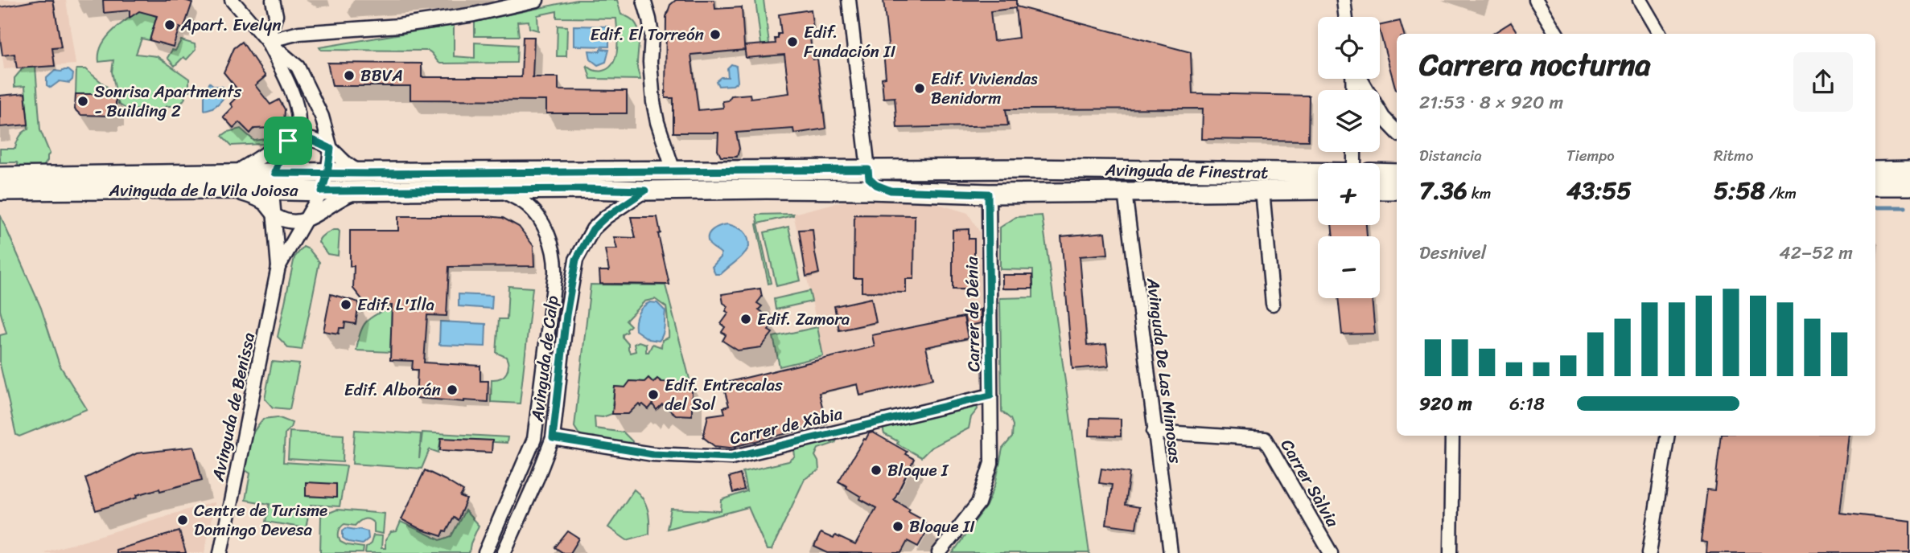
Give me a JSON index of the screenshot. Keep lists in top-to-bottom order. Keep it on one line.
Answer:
{"streets":{"main road":["Avinguda de Finestrat","Avinguda de la Vila Joiosa"],"street":["Carrer de Dénia","Avinguda de Calp","Avinguda De Las Mimosas","Avinguda de Benissa","Carrer de Xàbia","Carrer Sàlvia"]},"crossings":[["Avinguda de Finestrat","Avinguda de la Vila Joiosa"],["Avinguda de Finestrat","Avinguda De Las Mimosas"],["Avinguda de la Vila Joiosa","Carrer de Dénia"],["Avinguda de la Vila Joiosa","Avinguda de Calp"],["Avinguda de la Vila Joiosa","Avinguda de Benissa"],["Carrer de Dénia","Carrer de Xàbia"],["Avinguda de Calp","Carrer de Xàbia"],["Avinguda De Las Mimosas","Carrer Sàlvia"]],"places":["Apart. Evelyn","Edif. El Torreón","Edif. Fundación II","BBVA","Edif. Viviendas Benidorm","Sonrisa Apartments - Building 2","Edif. L'Illa","Edif. Zamora","Edif. Alborán","Edif. Entrecalas del Sol","Bloque I","Centre de Turisme Domingo Devesa","Bloque II"],"page":{"map_buttons":["+","−"],"heading":["Carrera nocturna","21:53 · 8 × 920 m"],"stats":[["Distancia","7.36 km"],["Tiempo","43:55"],["Ritmo","5:58 /km"]],"chart":["Desnivel","42–52 m"],"list":[{"name":"920 m","note":"6:18"}]}}
